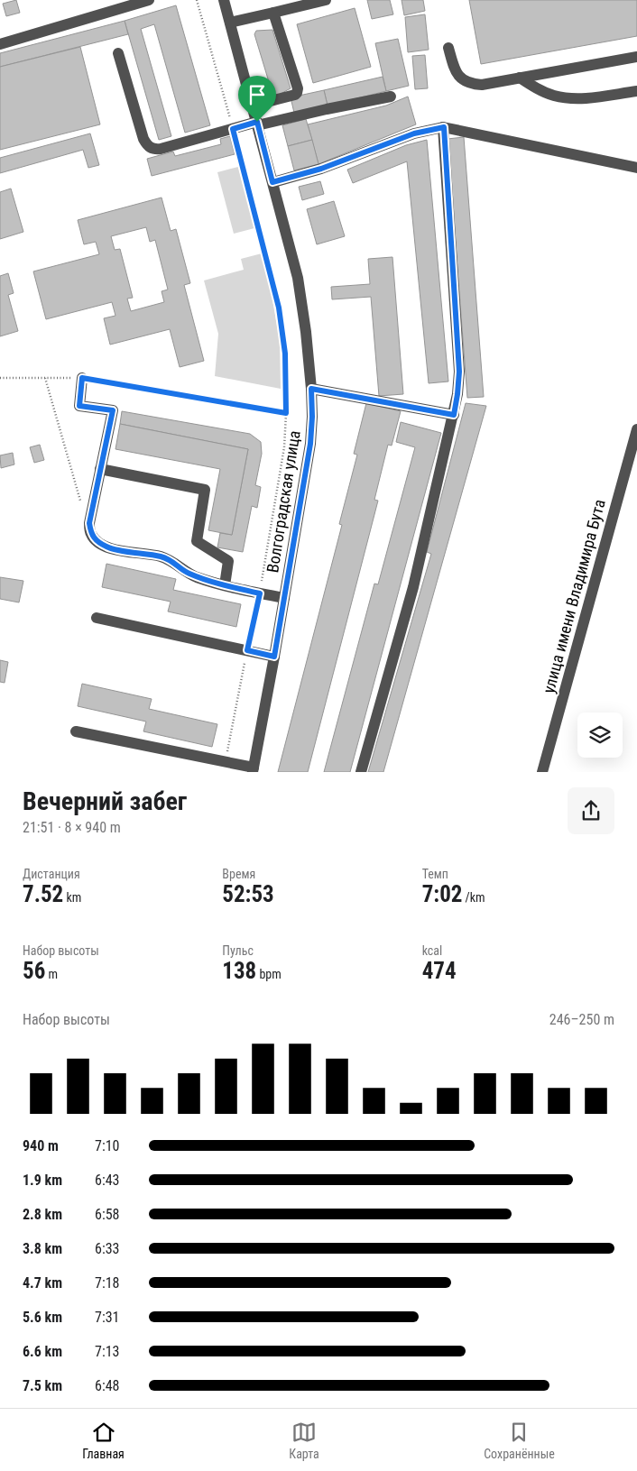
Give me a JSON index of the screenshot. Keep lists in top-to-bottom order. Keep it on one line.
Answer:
{"streets":{"street":["Волгоградская улица","улица имени Владимира Бута"]},"page":{"heading":["Вечерний забег","21:51 · 8 × 940 m"],"stats":[["Дистанция","7.52 km"],["Время","52:53"],["Темп","7:02 /km"],["Набор высоты","56 m"],["Пульс","138 bpm"],["kcal","474"]],"chart":["Набор высоты","246–250 m"],"list":[{"name":"940 m","note":"7:10"},{"name":"1.9 km","note":"6:43"},{"name":"2.8 km","note":"6:58"},{"name":"3.8 km","note":"6:33"},{"name":"4.7 km","note":"7:18"},{"name":"5.6 km","note":"7:31"},{"name":"6.6 km","note":"7:13"},{"name":"7.5 km","note":"6:48"}],"tabs":["Главная","Карта","Сохранённые"]}}
